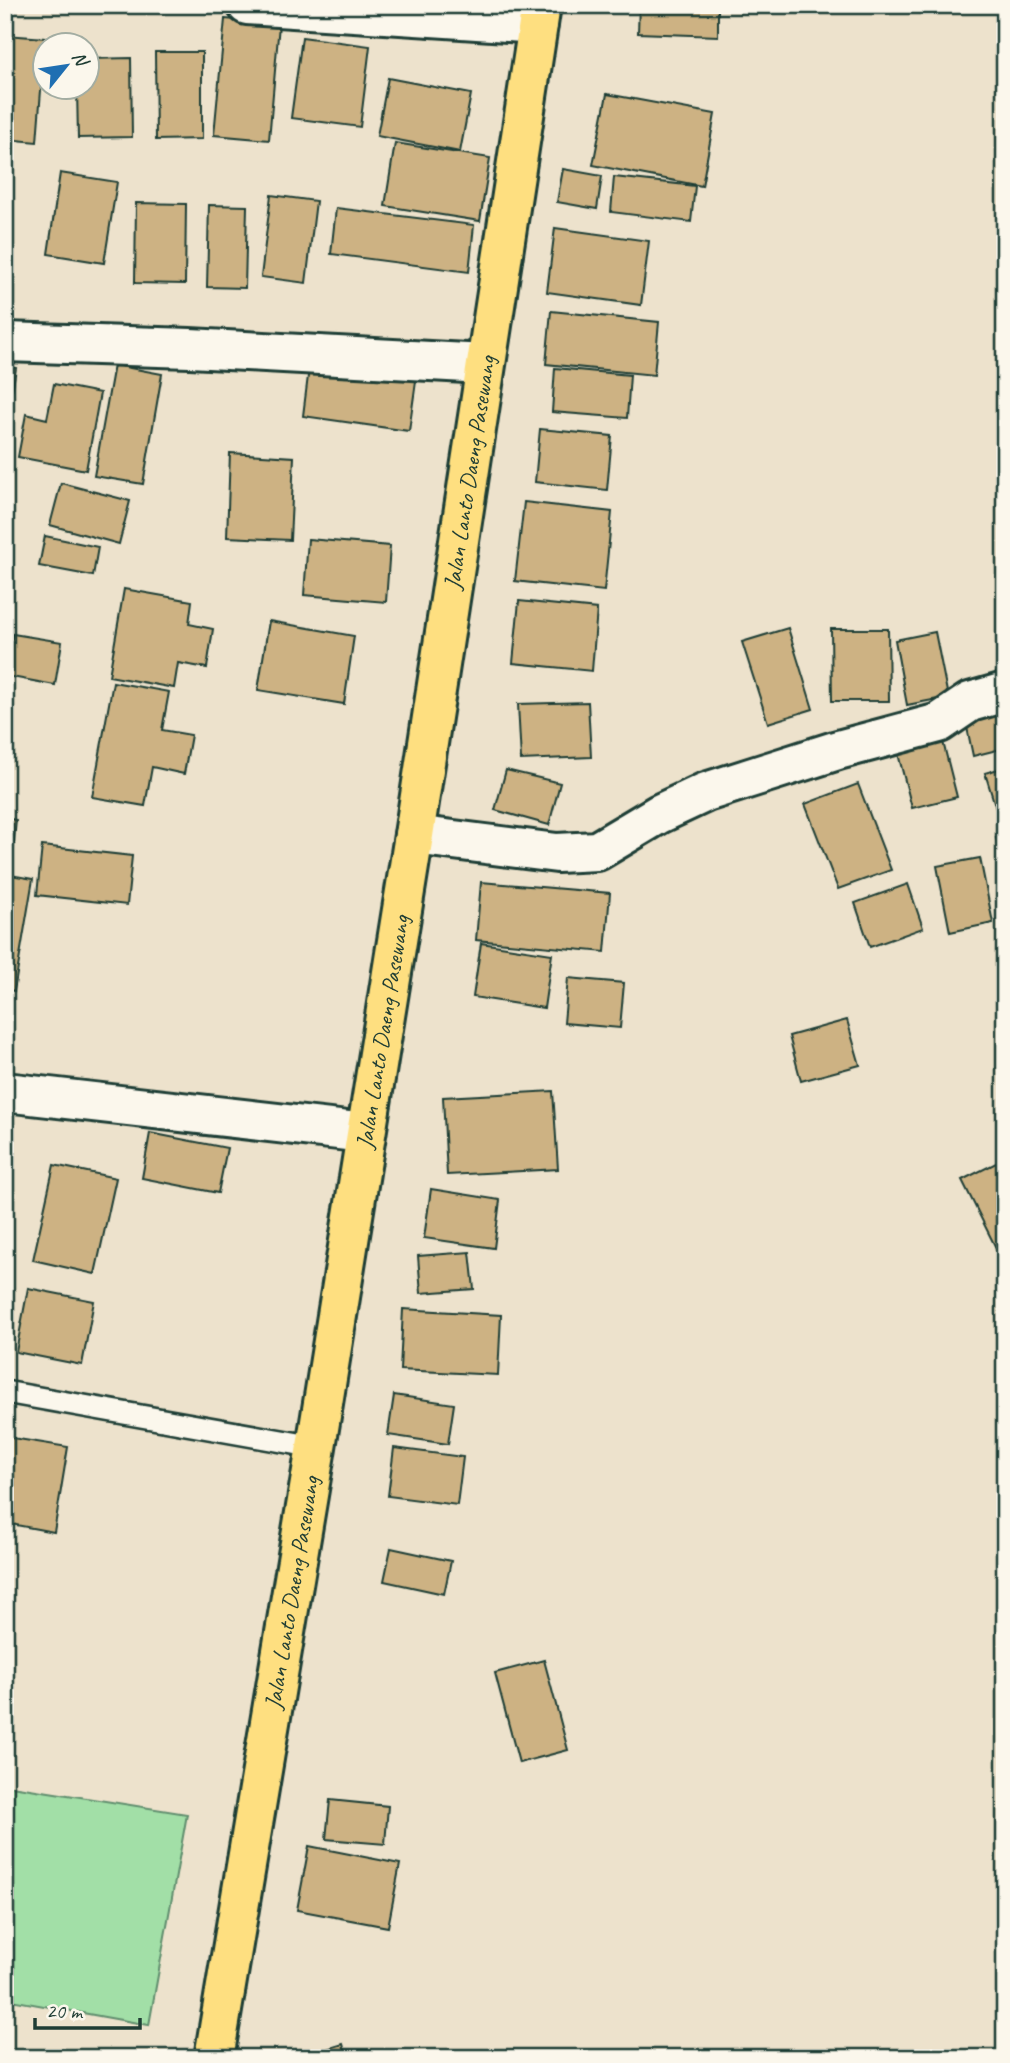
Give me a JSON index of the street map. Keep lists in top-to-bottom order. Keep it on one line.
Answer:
{"streets":{"highway":["Jalan Lanto Daeng Pasewang"]},"scale_bar":"20 m","north":"top right"}
